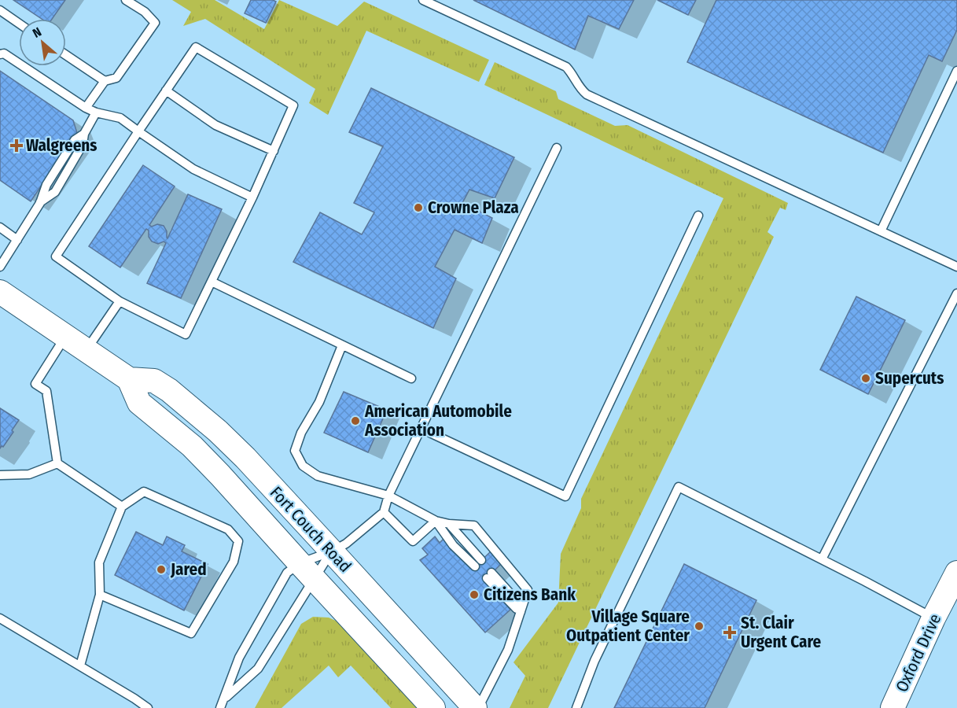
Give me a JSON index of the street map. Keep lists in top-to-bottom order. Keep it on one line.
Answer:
{"streets":{"street":["Fort Couch Road","Oxford Drive"]},"places":{"health":["Walgreens","St. Clair Urgent Care"],"other":["Crowne Plaza","Supercuts","American Automobile Association","Jared","Citizens Bank","Village Square Outpatient Center"]},"north":"top left"}
